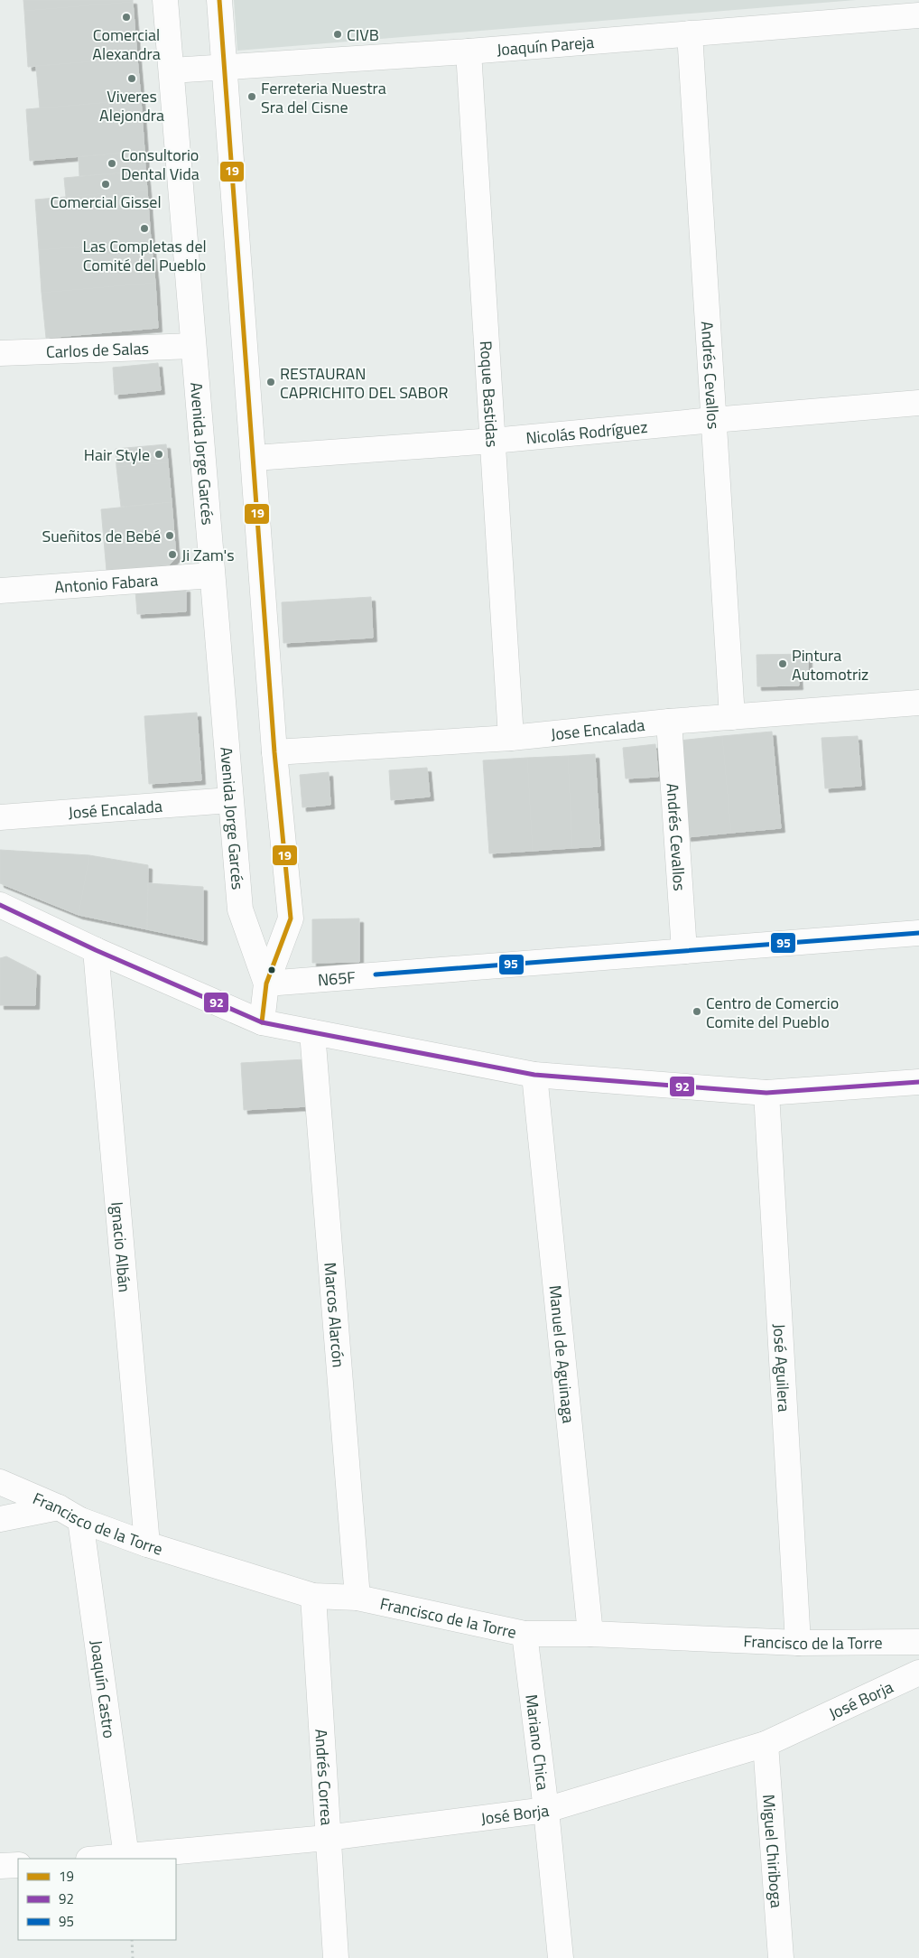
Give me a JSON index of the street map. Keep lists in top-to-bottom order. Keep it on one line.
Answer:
{"streets":{"street":["Joaquín Pareja","Carlos de Salas","Andrés Cevallos","Roque Bastidas","Nicolás Rodríguez","Avenida Jorge Garcés","Antonio Fabara","Jose Encalada","José Encalada","N65F","Ignacio Albán","Marcos Alarcón","Manuel de Aguinaga","José Aguilera","Francisco de la Torre","Joaquín Castro","José Borja","Mariano Chica","Andrés Correa","Miguel Chiriboga"]},"crossings":[["Joaquín Pareja","Andrés Cevallos"],["Joaquín Pareja","Roque Bastidas"],["Joaquín Pareja","Avenida Jorge Garcés"],["Carlos de Salas","Avenida Jorge Garcés"],["Andrés Cevallos","Nicolás Rodríguez"],["Andrés Cevallos","Jose Encalada"],["Andrés Cevallos","N65F"],["Roque Bastidas","Nicolás Rodríguez"],["Roque Bastidas","Jose Encalada"],["Nicolás Rodríguez","Avenida Jorge Garcés"],["Avenida Jorge Garcés","Antonio Fabara"],["Avenida Jorge Garcés","Jose Encalada"],["Avenida Jorge Garcés","José Encalada"],["Avenida Jorge Garcés","N65F"],["Ignacio Albán","Francisco de la Torre"],["Marcos Alarcón","Francisco de la Torre"],["Manuel de Aguinaga","Francisco de la Torre"],["José Aguilera","Francisco de la Torre"],["Francisco de la Torre","Joaquín Castro"],["Francisco de la Torre","Mariano Chica"],["Francisco de la Torre","Andrés Correa"],["Joaquín Castro","José Borja"],["José Borja","Mariano Chica"],["José Borja","Andrés Correa"],["José Borja","Miguel Chiriboga"]],"places":["Comercial Alexandra","CIVB","Viveres Alejondra","Ferreteria Nuestra Sra del Cisne","Consultorio Dental Vida","Comercial Gissel","Las Completas del Comité del Pueblo","RESTAURAN CAPRICHITO DEL SABOR","Hair Style","Sueñitos de Bebé","Ji Zam's","Pintura Automotriz","Centro de Comercio Comite del Pueblo"],"lines":["transit line 19","transit line 92","transit line 95"],"legend":["19","92","95"]}
